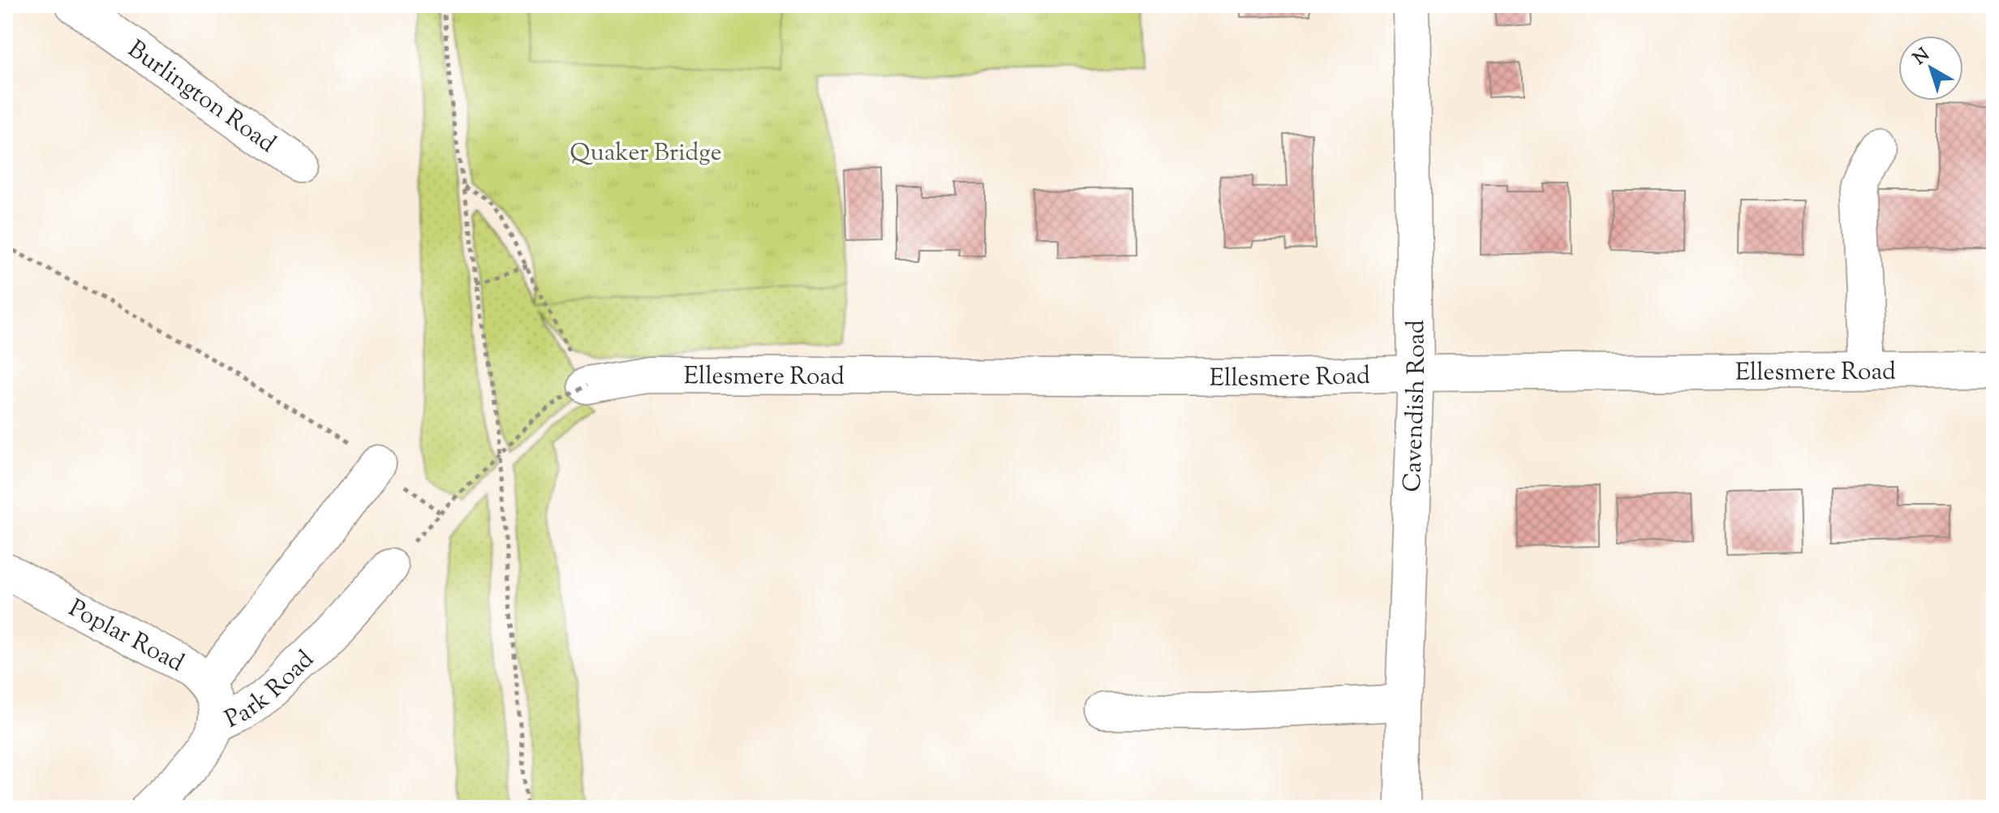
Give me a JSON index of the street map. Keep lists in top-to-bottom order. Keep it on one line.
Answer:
{"streets":{"street":["Burlington Road","Ellesmere Road","Cavendish Road","Poplar Road","Park Road"]},"crossings":[["Ellesmere Road","Cavendish Road"],["Poplar Road","Park Road"]],"parks":["Quaker Bridge"],"north":"top left"}
